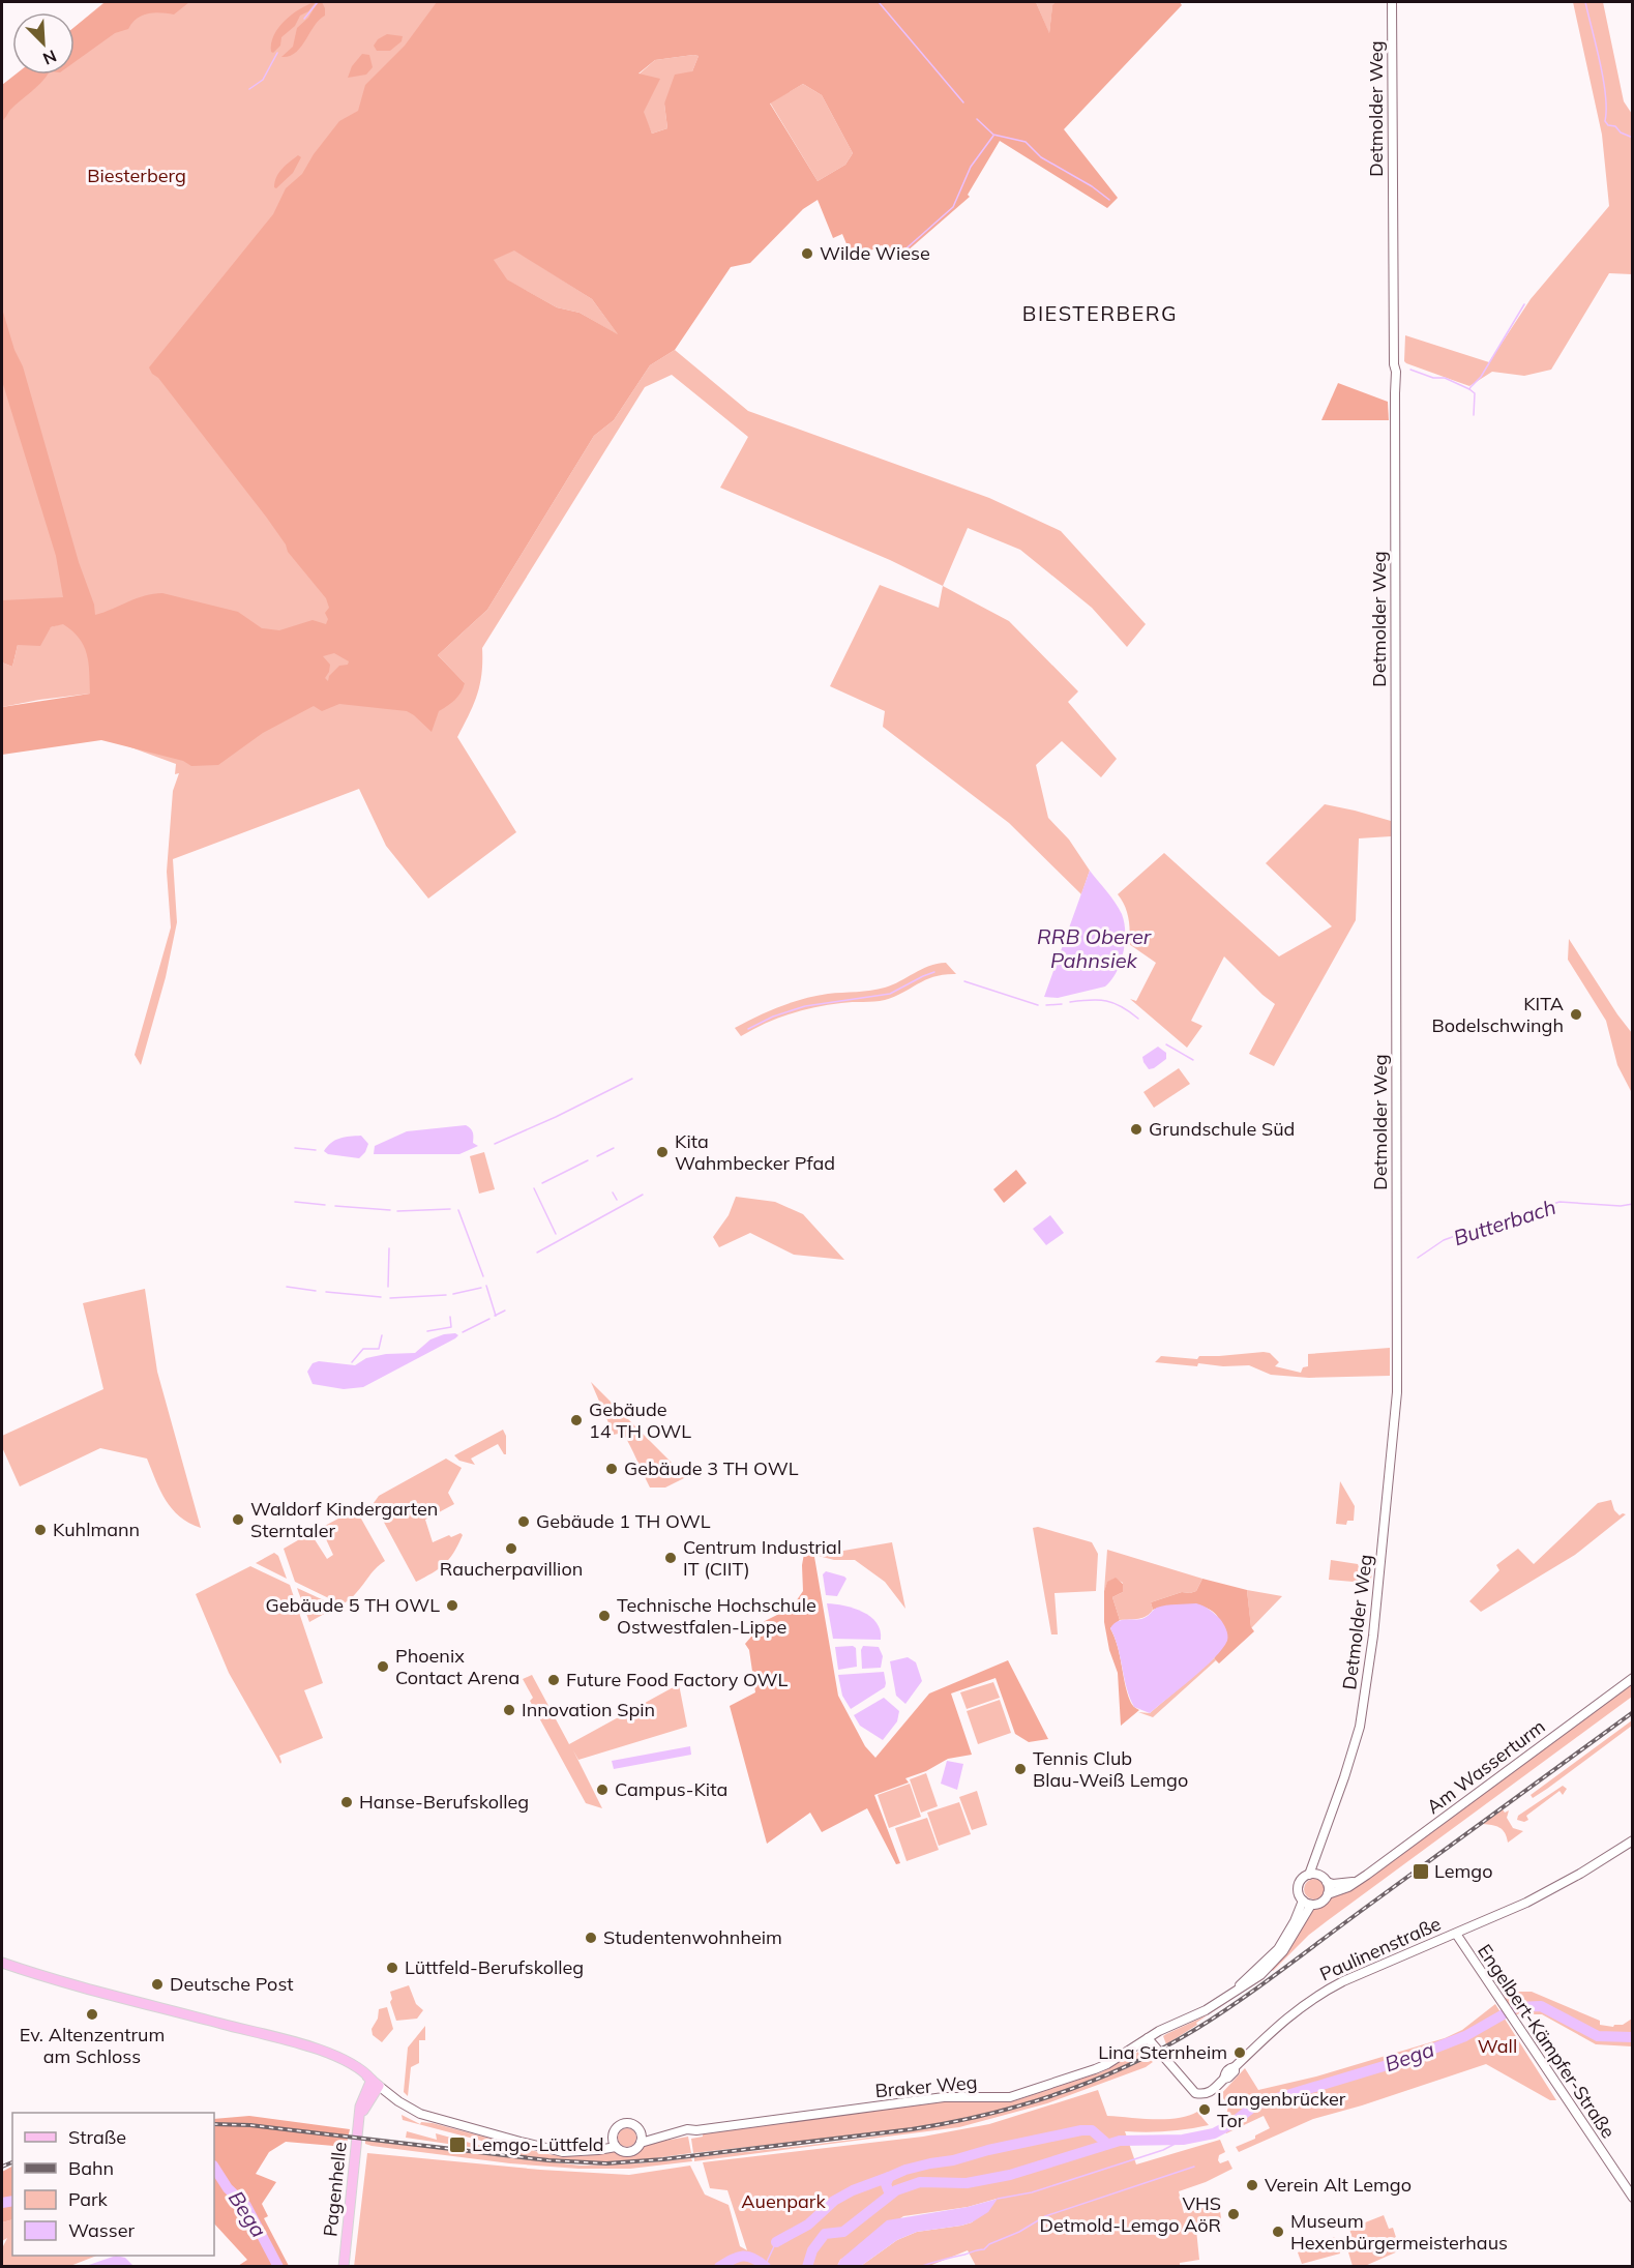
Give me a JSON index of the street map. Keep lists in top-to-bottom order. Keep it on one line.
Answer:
{"streets":{"main road":["Pagenhelle"],"street":["Detmolder Weg","Am Wasserturm","Paulinenstraße","Engelbert-Kämpfer-Straße","Braker Weg"]},"crossings":[["Detmolder Weg","Am Wasserturm"],["Paulinenstraße","Engelbert-Kämpfer-Straße"],["Paulinenstraße","Braker Weg"],["Braker Weg","Pagenhelle"]],"districts":["BIESTERBERG"],"water":["RRB Oberer Pahnsiek","Butterbach","Bega"],"parks":["Biesterberg","Wall","Auenpark"],"places":{"other":["Wilde Wiese","KITA Bodelschwingh","Grundschule Süd","Kita Wahmbecker Pfad","Gebäude 14 TH OWL","Gebäude 3 TH OWL","Waldorf Kindergarten Sterntaler","Gebäude 1 TH OWL","Kuhlmann","Raucherpavillion","Centrum Industrial IT (CIIT)","Gebäude 5 TH OWL","Technische Hochschule Ostwestfalen-Lippe","Phoenix Contact Arena","Future Food Factory OWL","Innovation Spin","Tennis Club Blau-Weiß Lemgo","Campus-Kita","Hanse-Berufskolleg","Studentenwohnheim","Lüttfeld-Berufskolleg","Deutsche Post","Ev. Altenzentrum am Schloss","Lina Sternheim","Langenbrücker Tor","Verein Alt Lemgo","VHS Detmold-Lemgo AöR","Museum Hexenbürgermeisterhaus"],"transit":["Lemgo","Lemgo-Lüttfeld"]},"legend":["Straße","Bahn","Park","Wasser"],"north":"bottom right"}
